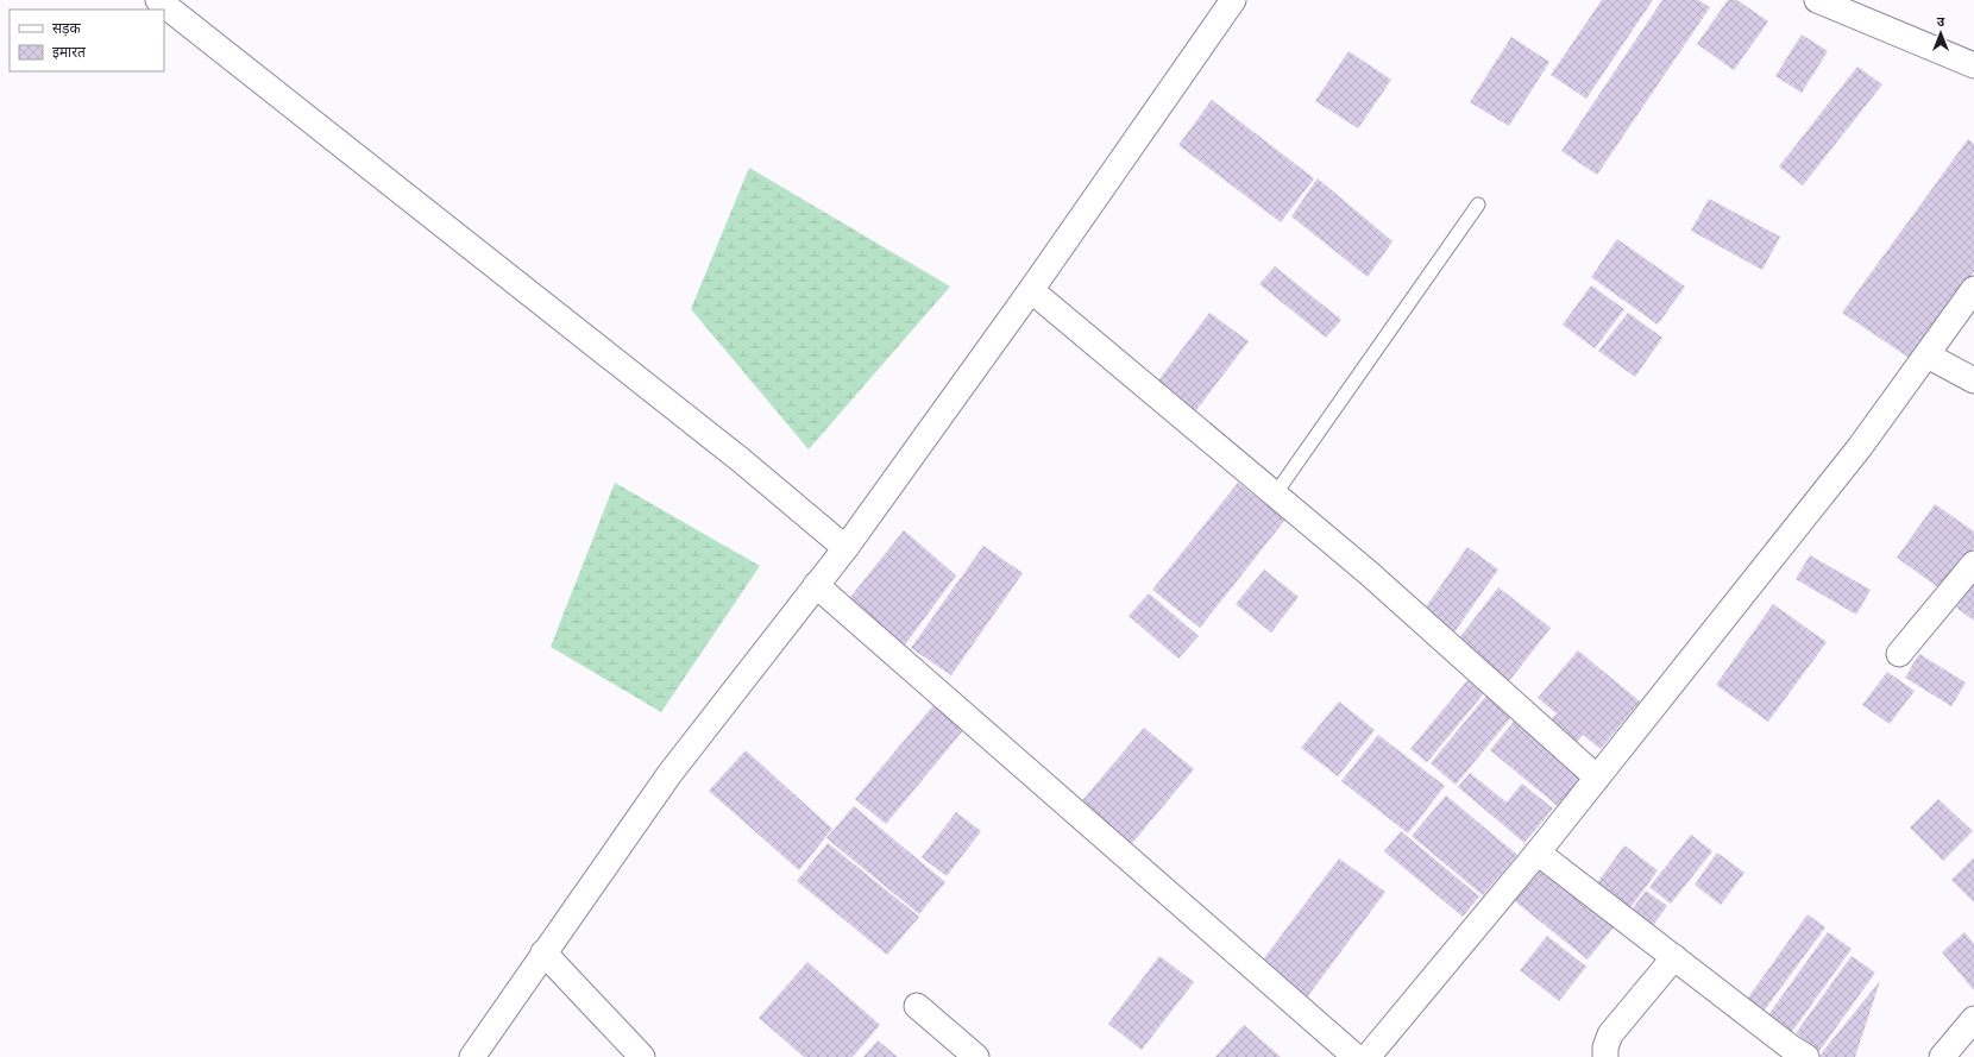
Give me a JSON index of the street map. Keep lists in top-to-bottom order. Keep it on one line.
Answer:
{"legend":["सड़क","इमारत"],"north":"top"}
